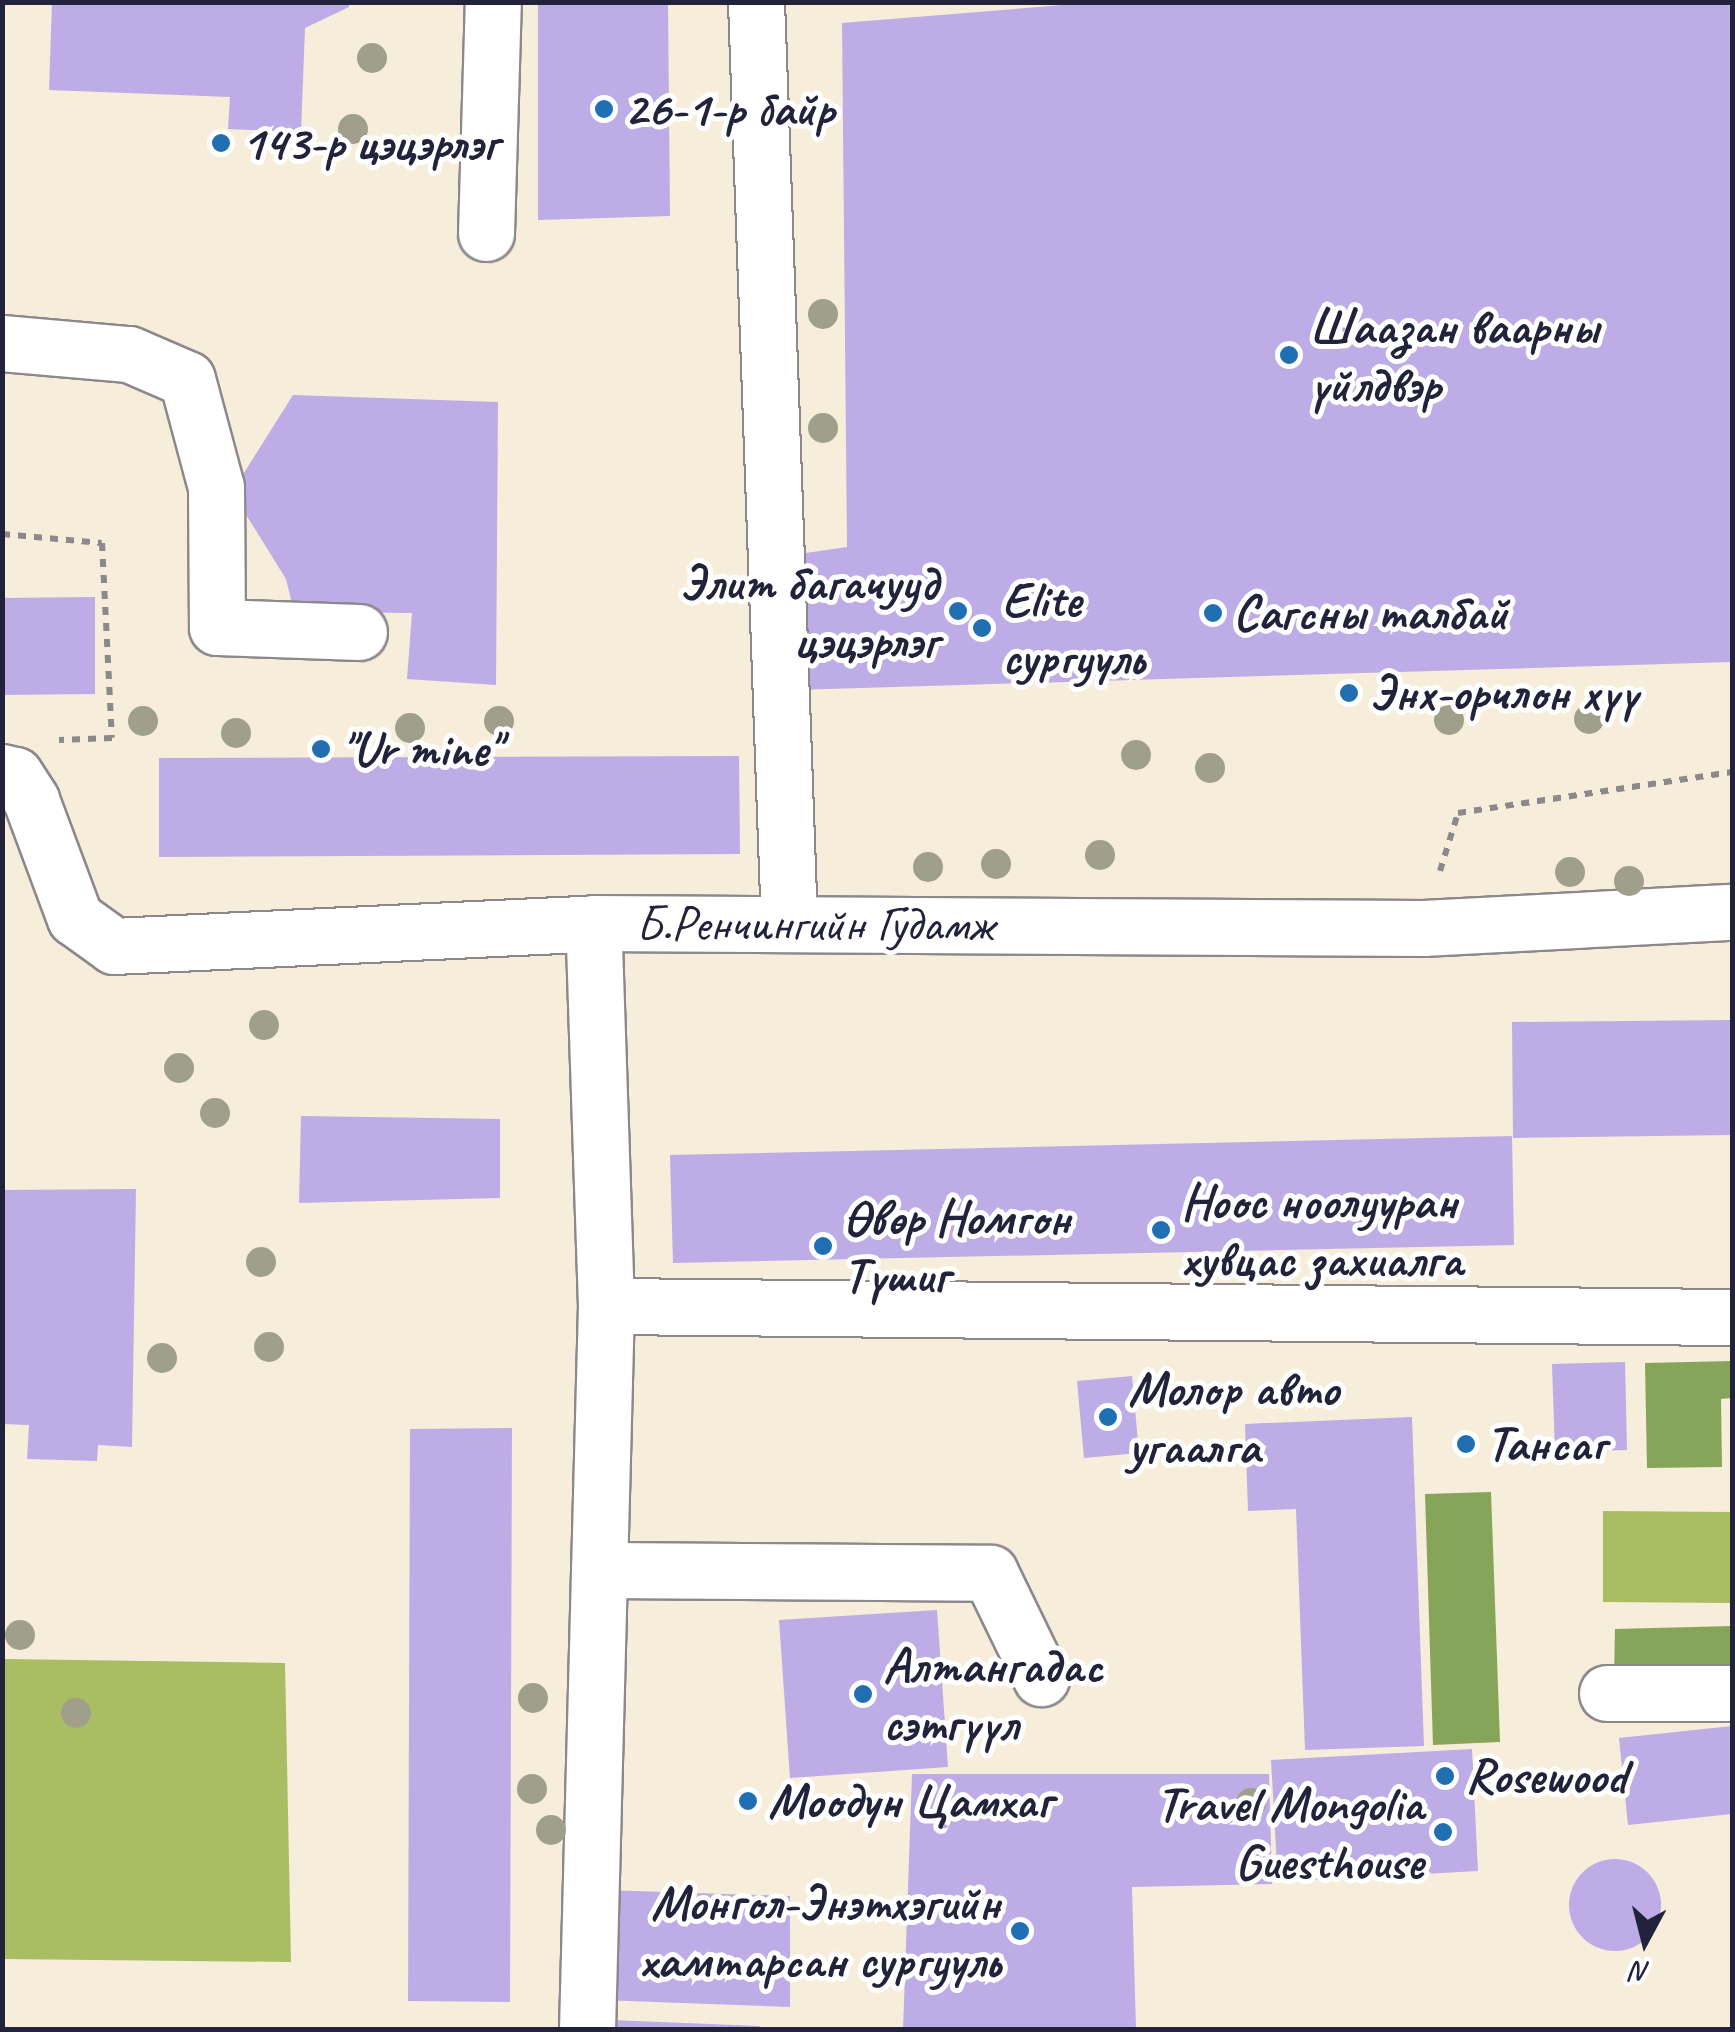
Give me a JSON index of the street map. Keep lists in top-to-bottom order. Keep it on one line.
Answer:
{"streets":{"street":["Б.Ренчингийн Гудамж"]},"places":["26-1-р байр","143-р цэцэрлэг","Шаазан ваарны үйлдвэр","Элит багачууд цэцэрлэг","Сагсны талбай","Elite сургууль","Энх-орчлон хүү","\"Ur mine\"","Ноос ноолууран хувцас захиалга","Өвөр Номгон Түшиг","Молор авто угаалга","Тансаг","Алтангадас сэтгүүл","Rosewood","Моодун Цамхаг","Travel Mongolia Guesthouse","Монгол-Энэтхэгийн хамтарсан сургууль"],"north":"bottom"}
